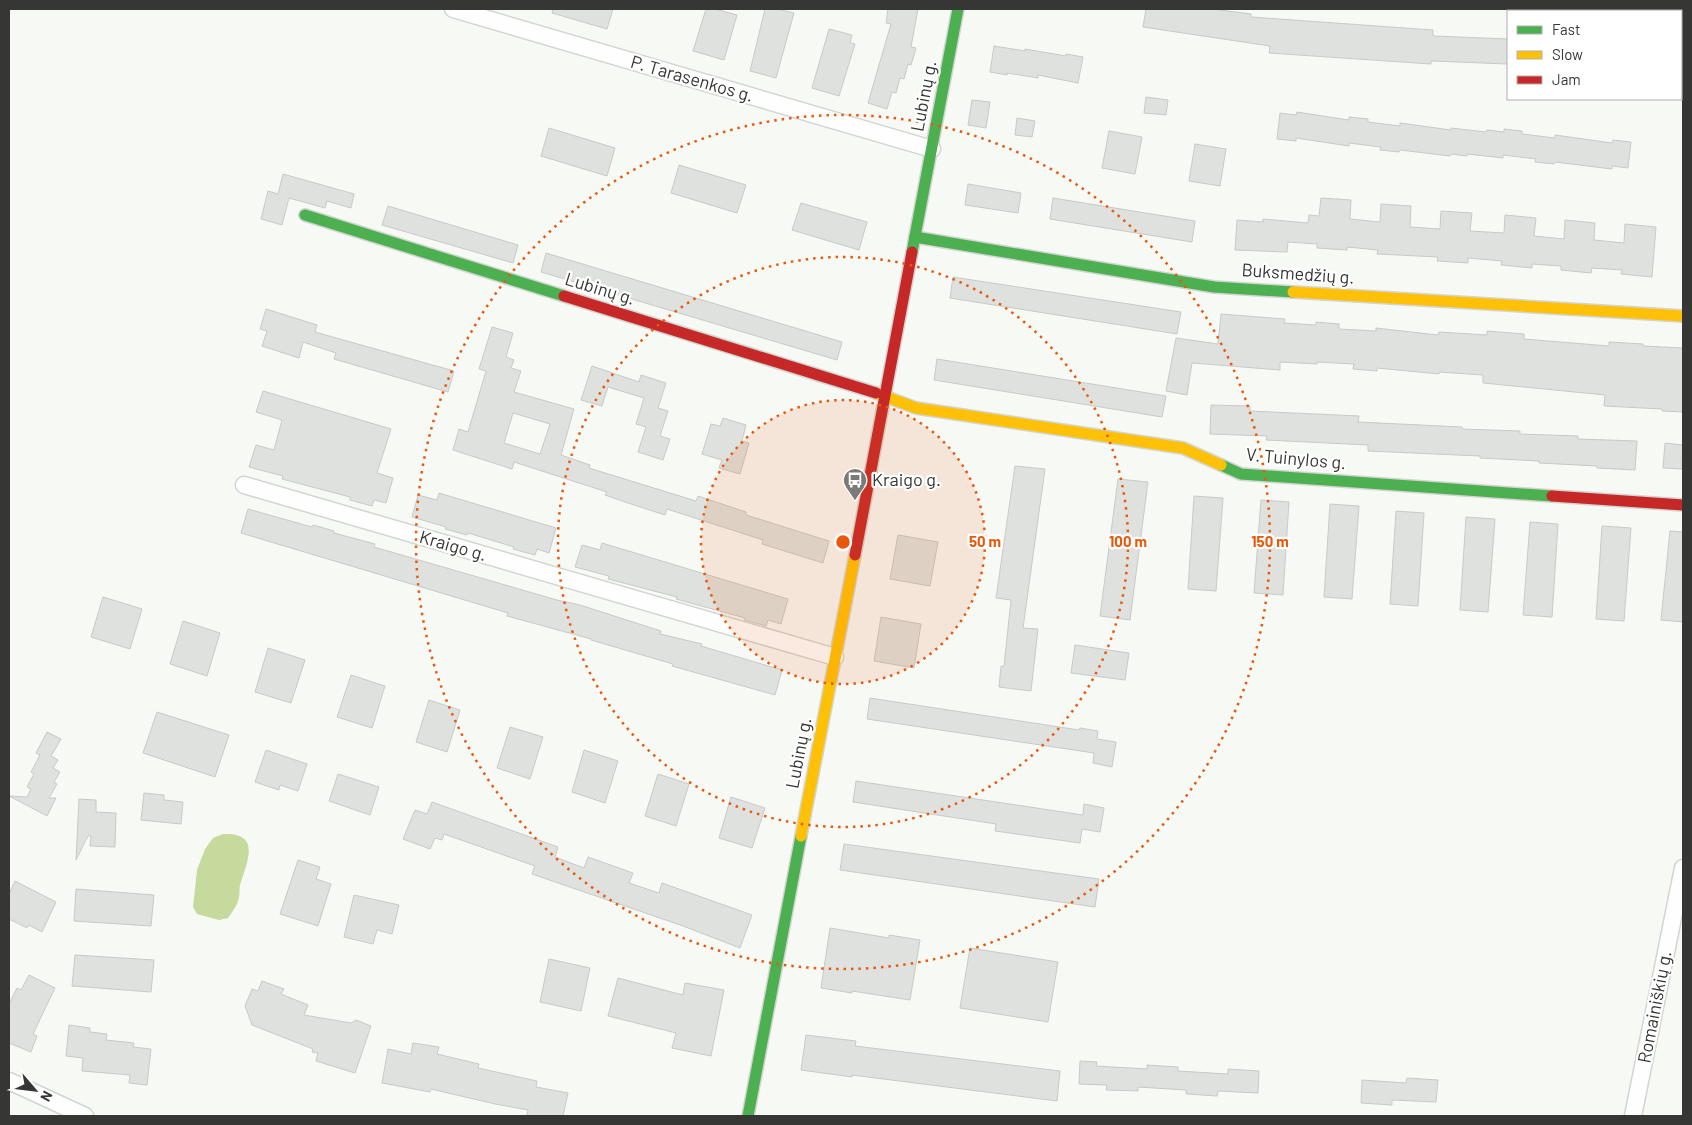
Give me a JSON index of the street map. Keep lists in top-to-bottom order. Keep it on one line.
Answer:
{"streets":{"street":["P. Tarasenkos g.","Lubinų g.","Buksmedžių g.","V. Tuinylos g.","Kraigo g.","Romainiškių g."]},"crossings":[["P. Tarasenkos g.","Lubinų g."],["Lubinų g.","Buksmedžių g."],["Lubinų g.","V. Tuinylos g."],["Lubinų g.","Kraigo g."]],"places":{"bus stop":["Kraigo g."]},"legend":["Fast","Slow","Jam"],"north":"bottom right","rings":["50 m","100 m","150 m"]}
